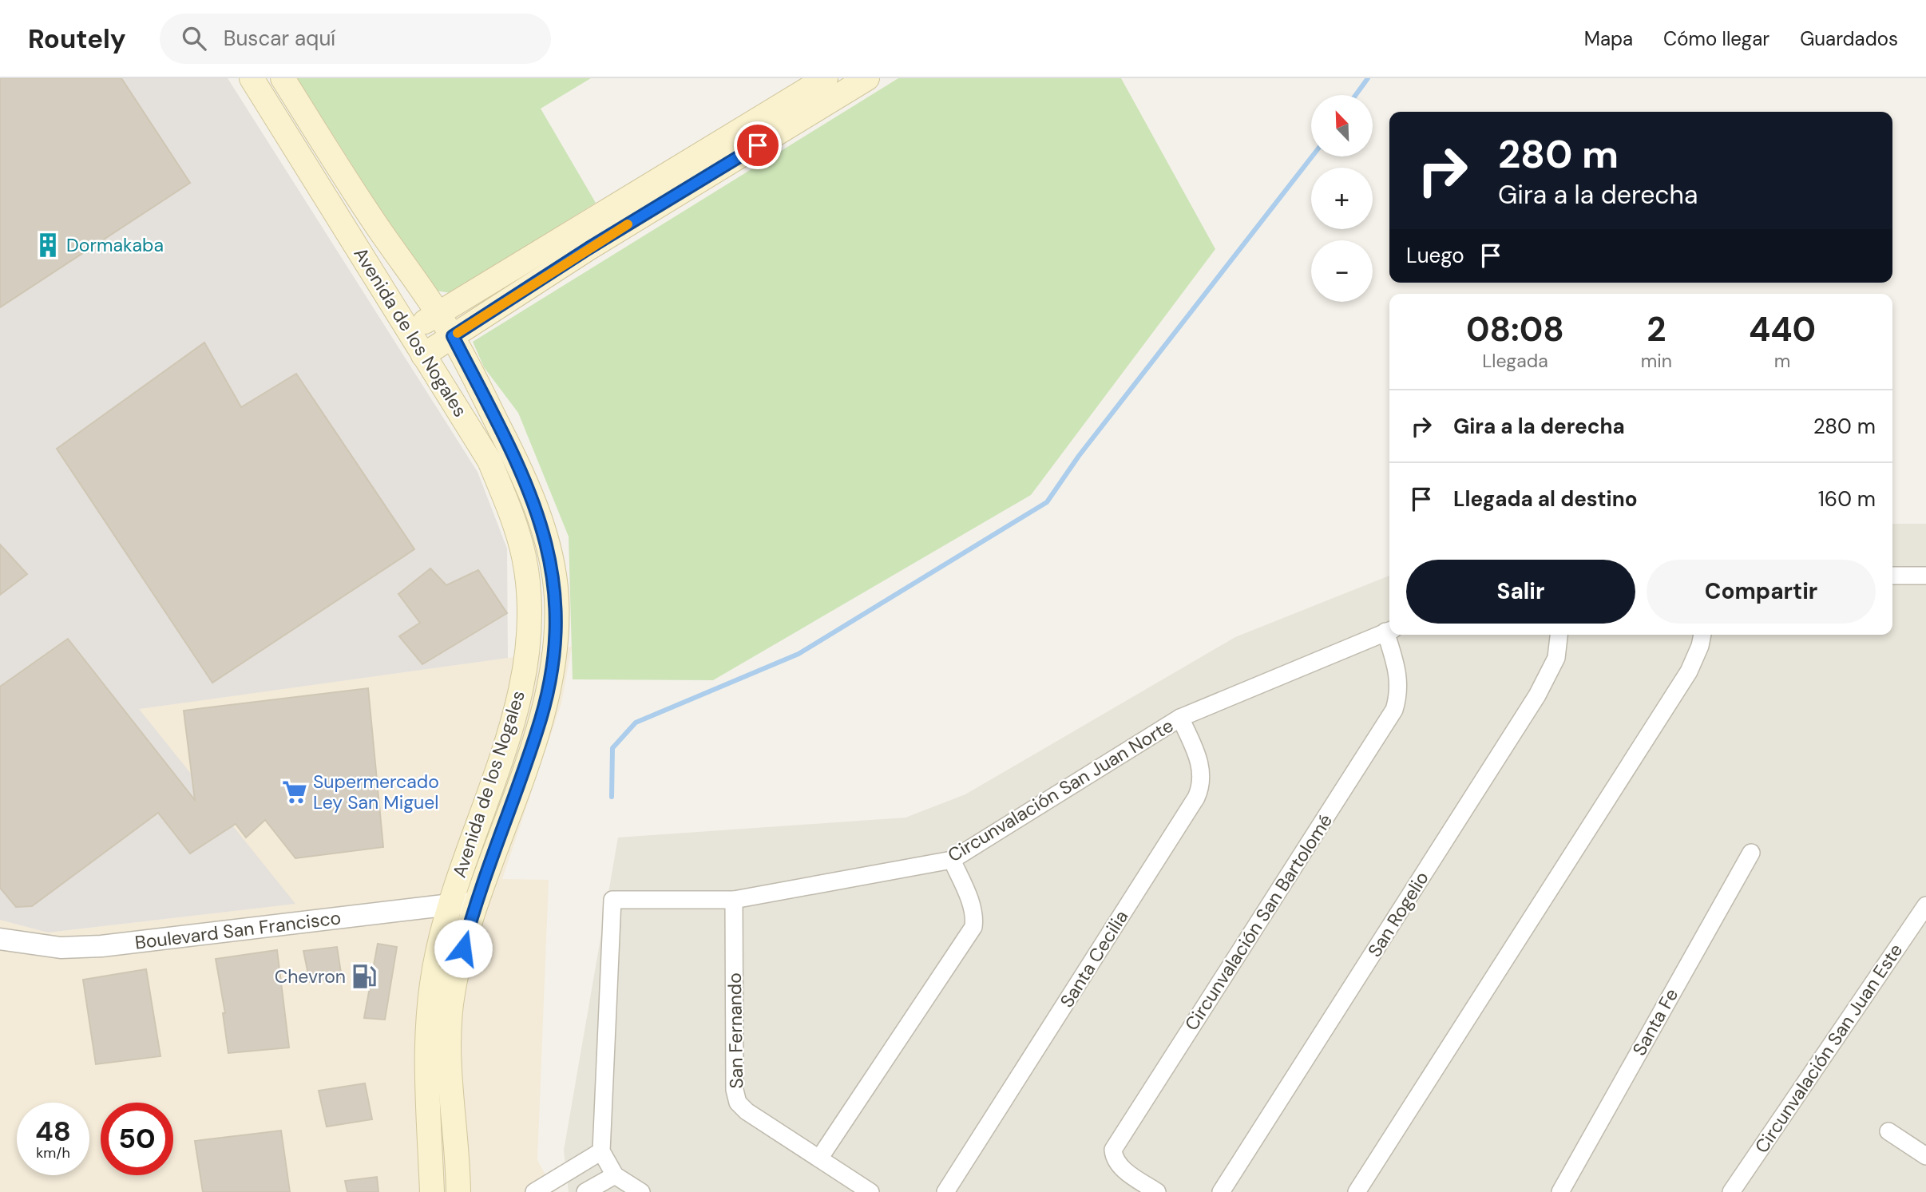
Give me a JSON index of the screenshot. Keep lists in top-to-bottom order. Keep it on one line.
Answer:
{"streets":{"main road":["Avenida de los Nogales"],"street":["Circunvalación San Juan Norte","San Rogelio","Circunvalación San Bartolomé","Boulevard San Francisco","Santa Cecilia","Santa Fe","San Fernando","Circunvalación San Juan Este"]},"crossings":[["Avenida de los Nogales","Boulevard San Francisco"],["Circunvalación San Juan Norte","Santa Cecilia"],["Circunvalación San Juan Norte","San Fernando"]],"places":{"building":["Dormakaba"],"supermarket":["Supermercado Ley San Miguel"],"fuel station":["Chevron"]},"north":"top left","page":{"header":"Routely","search":"Buscar aquí","nav":["Mapa","Cómo llegar","Guardados"],"map_buttons":["+","−"],"turn":["280 m","Gira a la derecha"],"then":"Luego","eta":["08:08","Llegada","2","min","440","m"],"list":[{"name":"Gira a la derecha","value":"280 m"},{"name":"Llegada al destino","value":"160 m"}],"buttons":["Salir","Compartir"],"speed":"48 km/h","limit":"50"}}
